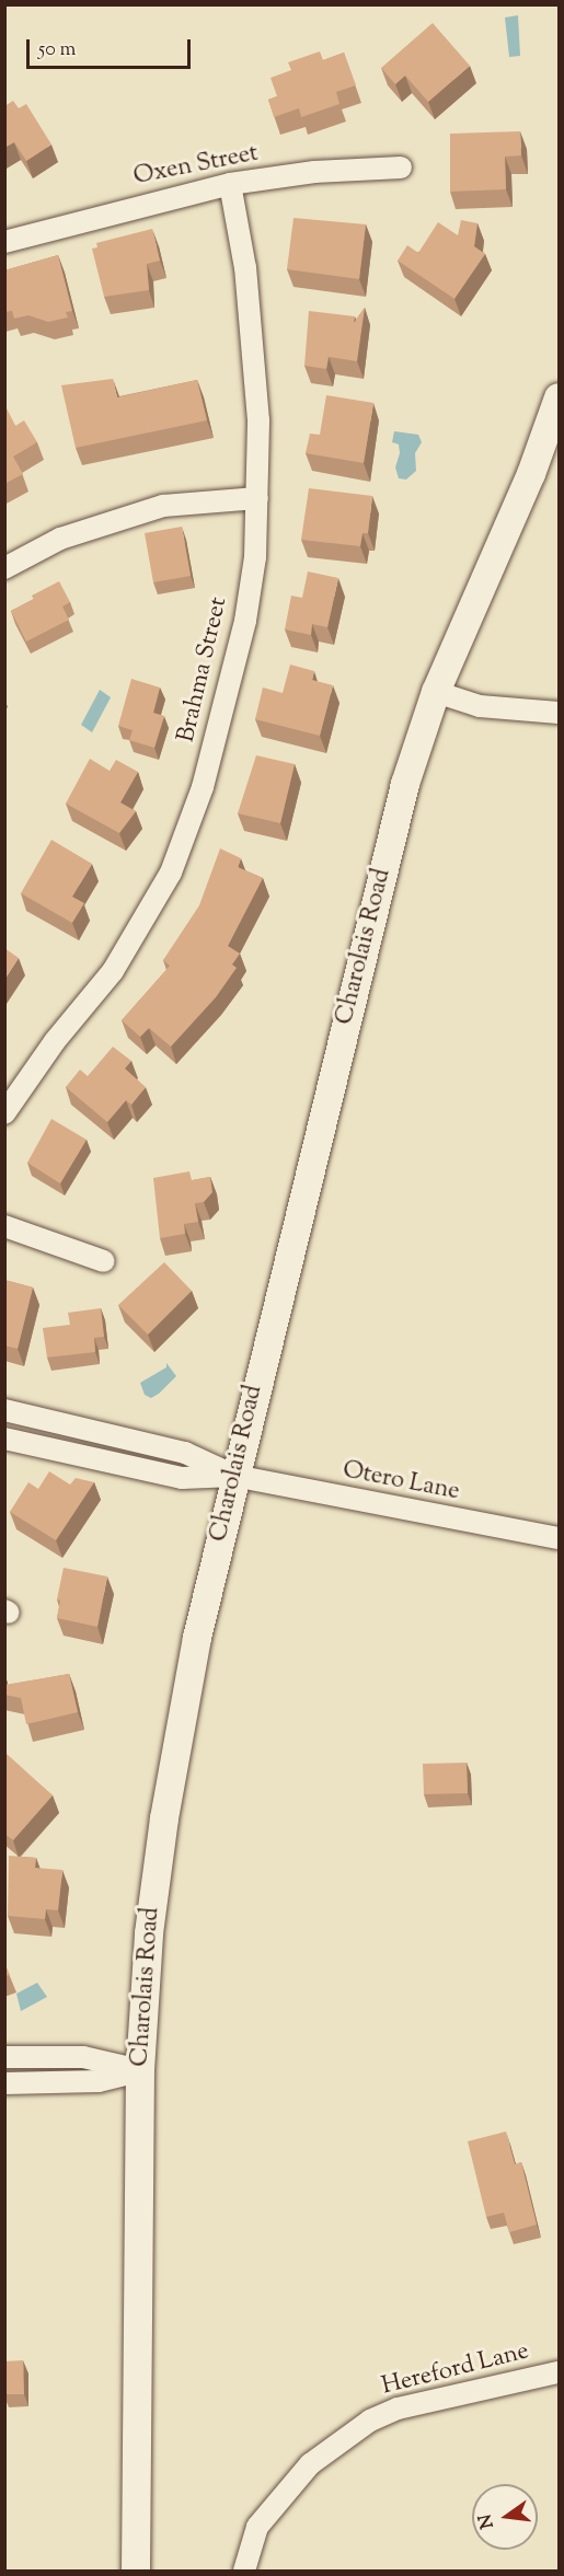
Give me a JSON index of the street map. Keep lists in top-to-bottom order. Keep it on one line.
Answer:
{"streets":{"street":["Oxen Street","Brahma Street","Charolais Road","Otero Lane","Hereford Lane"]},"crossings":[["Oxen Street","Brahma Street"],["Charolais Road","Otero Lane"]],"scale_bar":"50 m","north":"left"}
